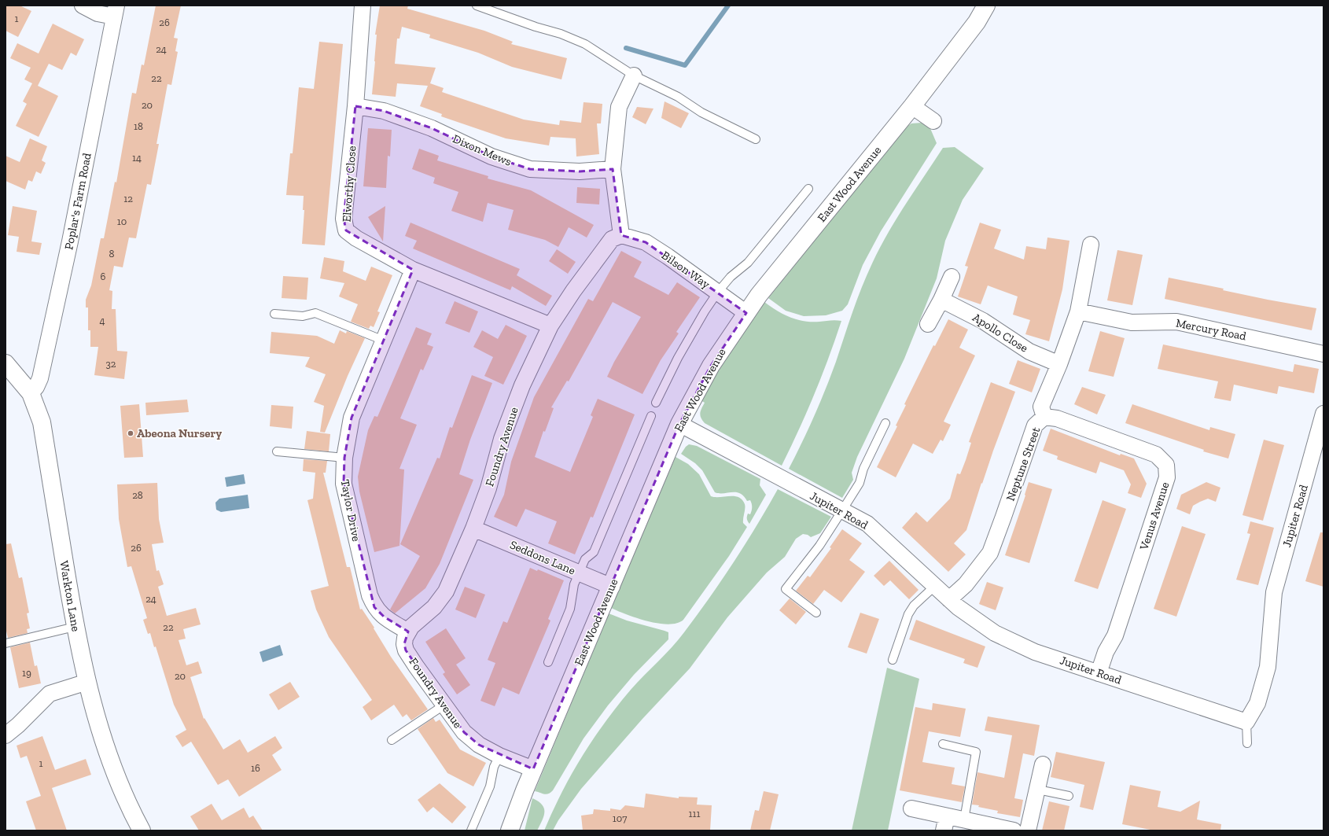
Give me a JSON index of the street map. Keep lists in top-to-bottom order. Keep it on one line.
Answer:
{"streets":{"street":["Dixon Mews","Elworthy Close","East Wood Avenue","Poplar's Farm Road","Bilson Way","Mercury Road","Apollo Close","Foundry Avenue","Neptune Street","Taylor Drive","Jupiter Road","Venus Avenue","Seddons Lane","Warkton Lane"]},"crossings":[["Dixon Mews","Elworthy Close"],["Elworthy Close","Foundry Avenue"],["Elworthy Close","Taylor Drive"],["East Wood Avenue","Bilson Way"],["East Wood Avenue","Foundry Avenue"],["East Wood Avenue","Jupiter Road"],["East Wood Avenue","Seddons Lane"],["Poplar's Farm Road","Warkton Lane"],["Bilson Way","Foundry Avenue"],["Mercury Road","Neptune Street"],["Apollo Close","Neptune Street"],["Foundry Avenue","Taylor Drive"],["Foundry Avenue","Seddons Lane"],["Neptune Street","Jupiter Road"],["Neptune Street","Venus Avenue"],["Jupiter Road","Venus Avenue"]],"places":["Abeona Nursery"],"house_numbers":["1","26","24","22","20","18","14","12","10","8","6","4","32","28","26","24","22","19","20","1","16","111","107"]}
